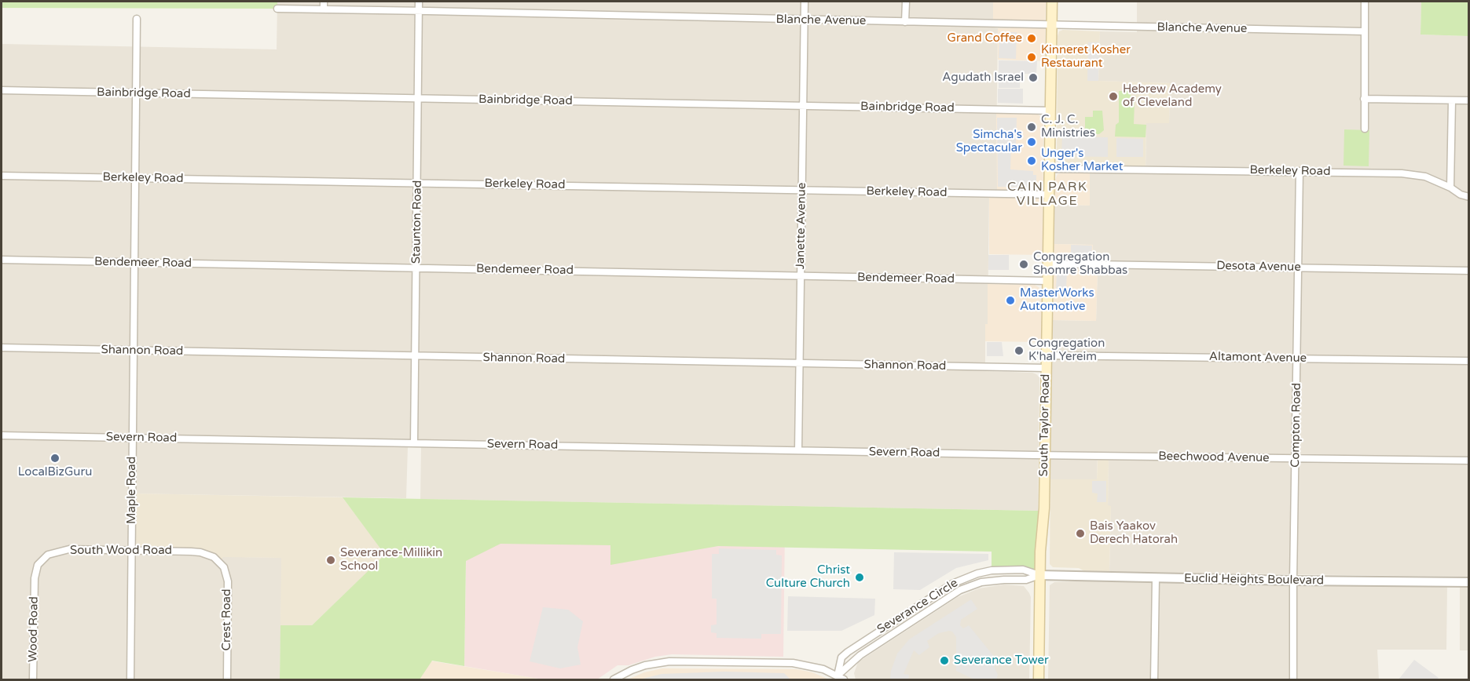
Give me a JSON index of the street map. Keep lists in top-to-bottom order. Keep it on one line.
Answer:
{"streets":{"main road":["South Taylor Road"],"street":["Blanche Avenue","Bainbridge Road","Berkeley Road","Staunton Road","Janette Avenue","Bendemeer Road","Desota Avenue","Shannon Road","Altamont Avenue","Compton Road","Severn Road","Beechwood Avenue","Maple Road","South Wood Road","Euclid Heights Boulevard","Severance Circle","Crest Road","Wood Road"]},"crossings":[["Blanche Avenue","Staunton Road"],["Blanche Avenue","Janette Avenue"],["Blanche Avenue","South Taylor Road"],["Bainbridge Road","Staunton Road"],["Bainbridge Road","Janette Avenue"],["Bainbridge Road","South Taylor Road"],["Bainbridge Road","Maple Road"],["Berkeley Road","Staunton Road"],["Berkeley Road","Janette Avenue"],["Berkeley Road","South Taylor Road"],["Berkeley Road","Compton Road"],["Berkeley Road","Maple Road"],["Staunton Road","Bendemeer Road"],["Staunton Road","Shannon Road"],["Staunton Road","Severn Road"],["Janette Avenue","Bendemeer Road"],["Janette Avenue","Shannon Road"],["Janette Avenue","Severn Road"],["Bendemeer Road","South Taylor Road"],["Bendemeer Road","Maple Road"],["Desota Avenue","South Taylor Road"],["Desota Avenue","Compton Road"],["Shannon Road","South Taylor Road"],["Shannon Road","Maple Road"],["Altamont Avenue","South Taylor Road"],["Altamont Avenue","Compton Road"],["South Taylor Road","Severn Road"],["South Taylor Road","Beechwood Avenue"],["South Taylor Road","Euclid Heights Boulevard"],["South Taylor Road","Severance Circle"],["Compton Road","Beechwood Avenue"],["Compton Road","Euclid Heights Boulevard"],["Severn Road","Beechwood Avenue"],["Severn Road","Maple Road"],["Maple Road","South Wood Road"],["South Wood Road","Crest Road"],["South Wood Road","Wood Road"],["Euclid Heights Boulevard","Severance Circle"]],"districts":["CAIN PARK VILLAGE"],"places":["Grand Coffee","Kinneret Kosher Restaurant","Agudath Israel","Hebrew Academy of Cleveland","C. J. C. Ministries","Simcha's Spectacular","Unger's Kosher Market","Congregation Shomre Shabbas","MasterWorks Automotive","Congregation K'hal Yereim","LocalBizGuru","Bais Yaakov Derech Hatorah","Severance-Millikin School","Christ Culture Church","Severance Tower"]}
